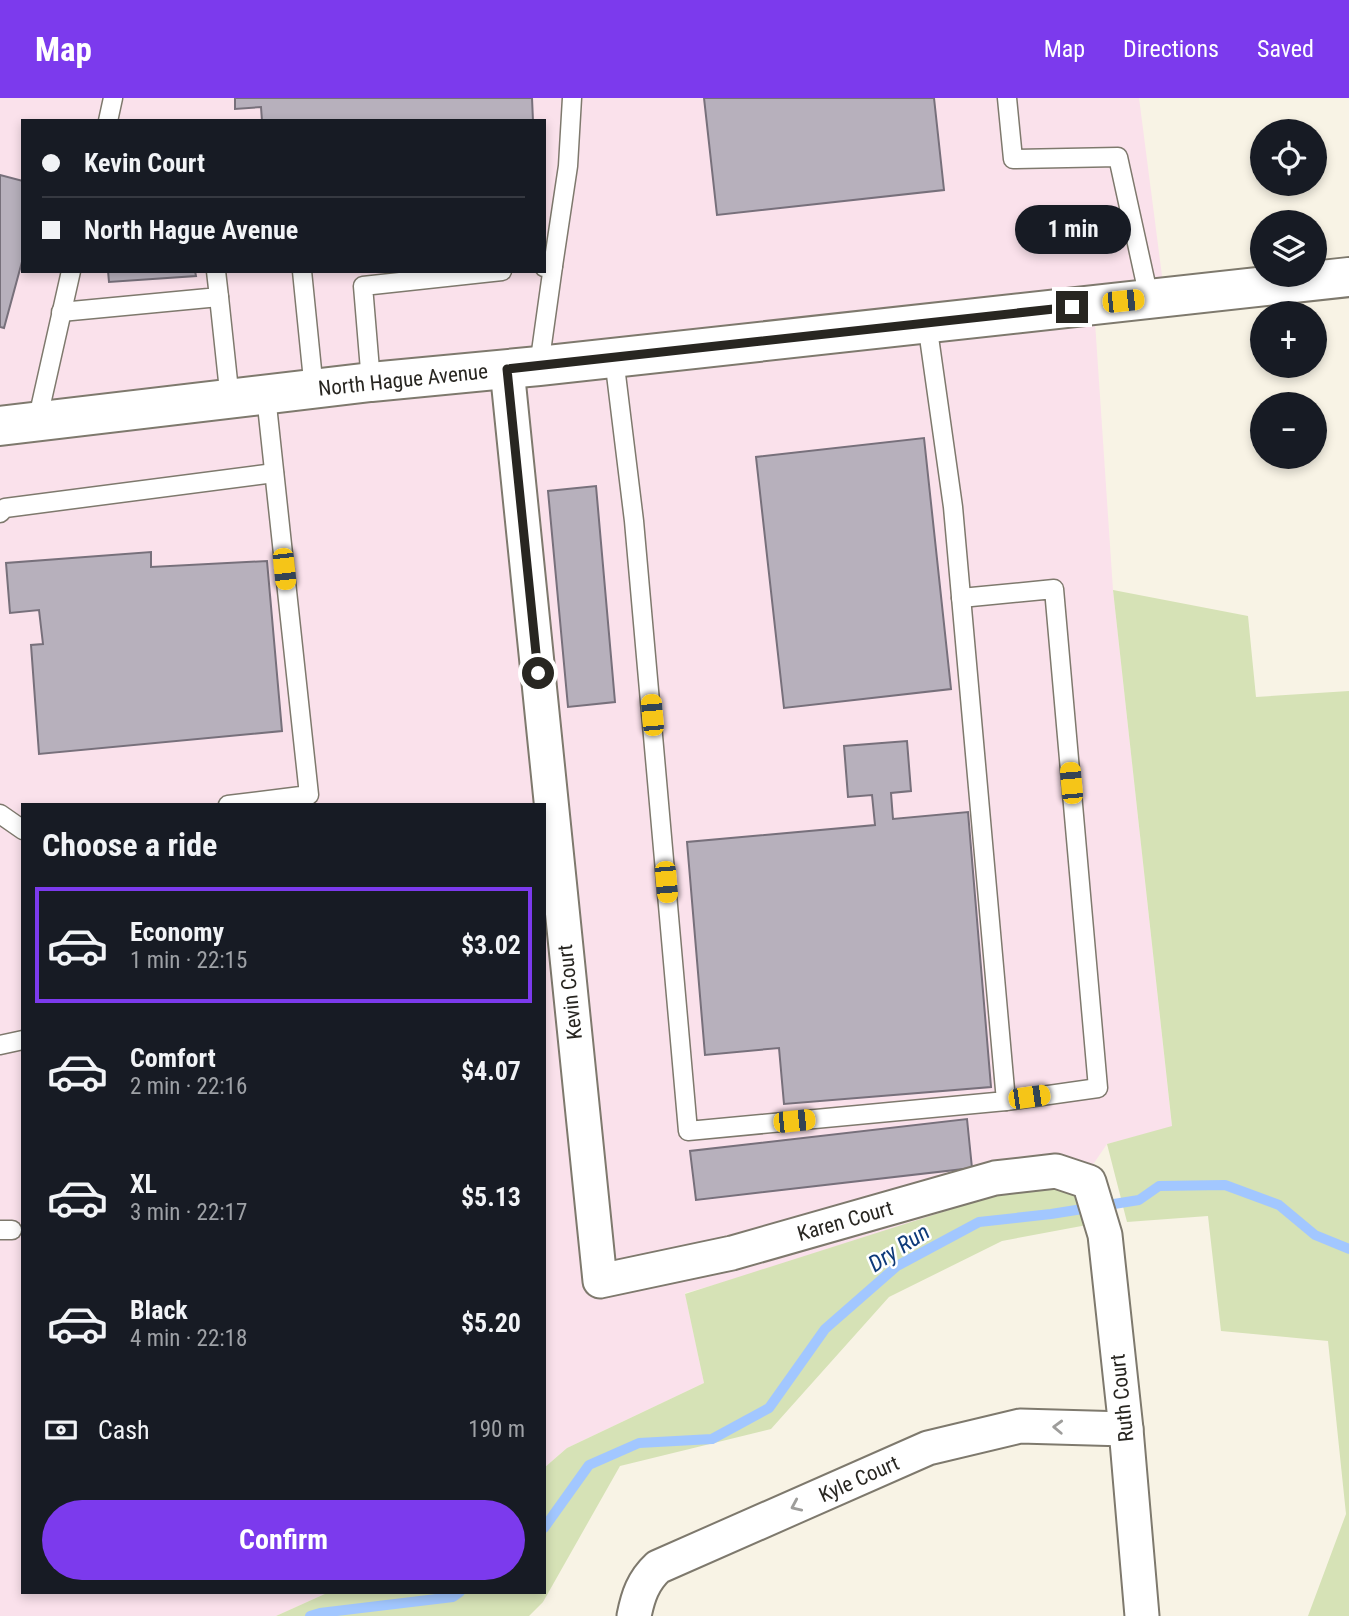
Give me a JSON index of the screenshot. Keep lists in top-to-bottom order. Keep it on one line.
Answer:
{"streets":{"main road":["North Hague Avenue"],"street":["Kevin Court","Karen Court","Ruth Court","Kyle Court"]},"crossings":[["North Hague Avenue","Kevin Court"],["Kevin Court","Karen Court"],["Karen Court","Ruth Court"],["Ruth Court","Kyle Court"]],"one_way":["Kyle Court"],"water":["Dry Run"],"page":{"header":"Map","nav":["Map","Directions","Saved"],"map_buttons":["+","−"],"banner":["Kevin Court","North Hague Avenue"],"bubble":"1 min","heading":"Choose a ride","list":[{"name":"Economy","note":"1 min · 22:15","value":"$3.02"},{"name":"Comfort","note":"2 min · 22:16","value":"$4.07"},{"name":"XL","note":"3 min · 22:17","value":"$5.13"},{"name":"Black","note":"4 min · 22:18","value":"$5.20"}],"pay":["Cash","190 m"],"buttons":"Confirm"}}
